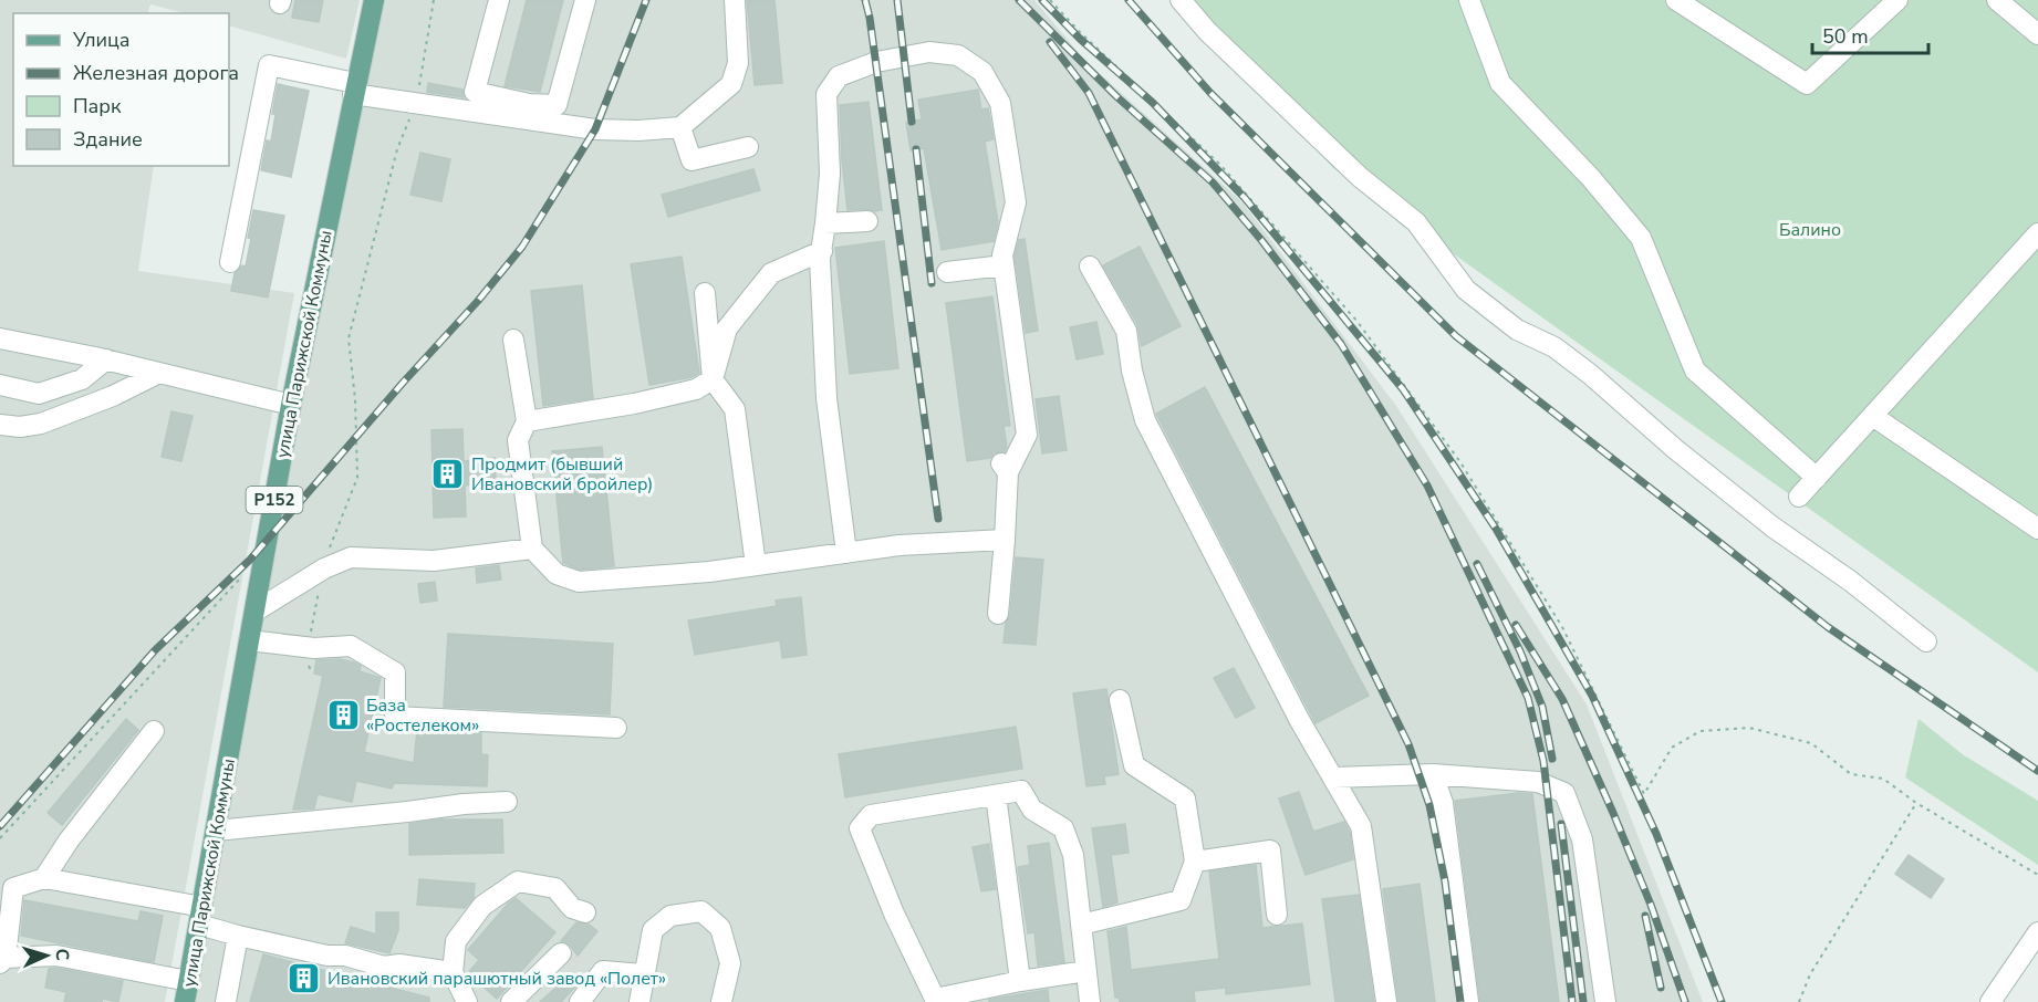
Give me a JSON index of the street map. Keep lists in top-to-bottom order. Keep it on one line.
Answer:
{"streets":{"main road":["улица Парижской Коммуны","Р152"]},"parks":["Балино"],"places":{"building":["Продмит (бывший Ивановский бройлер)","База «Ростелеком»","Ивановский парашютный завод «Полет»"]},"legend":["Улица","Железная дорога","Парк","Здание"],"scale_bar":"50 m","north":"right"}
